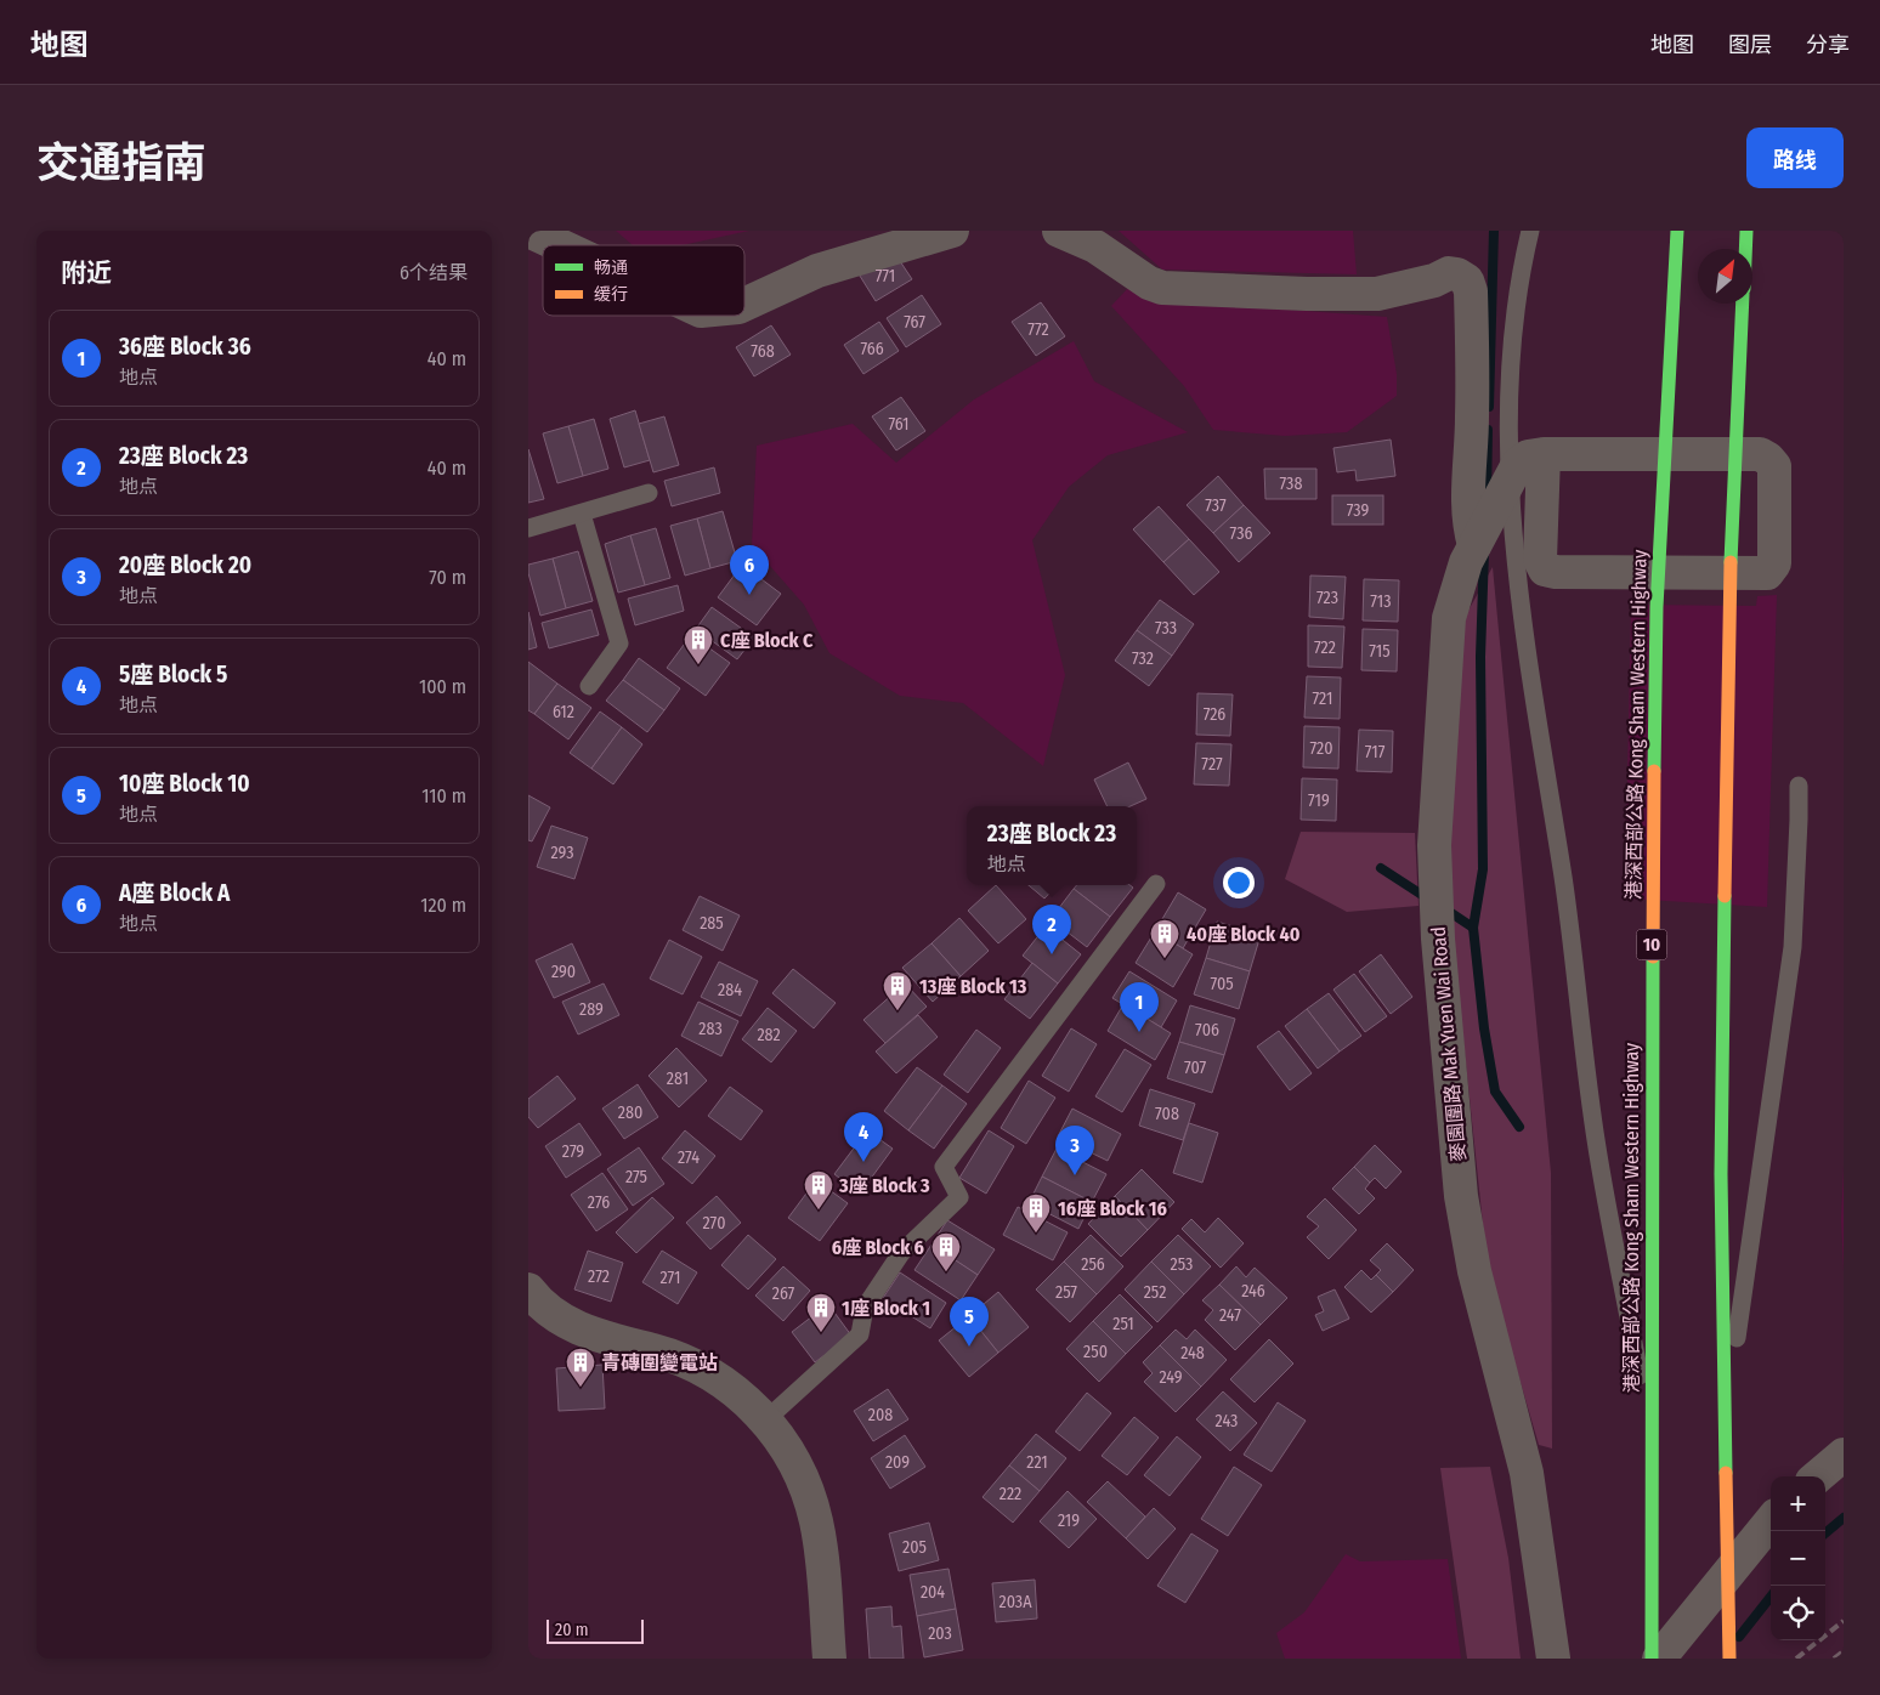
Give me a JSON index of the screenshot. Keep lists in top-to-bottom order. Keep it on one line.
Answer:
{"streets":{"highway":["港深西部公路 Kong Sham Western Highway","10"],"street":["麥園圍路 Mak Yuen Wai Road"]},"places":{"building":["C座 Block C","40座 Block 40","13座 Block 13","3座 Block 3","16座 Block 16","6座 Block 6","1座 Block 1","青磚圍變電站"]},"house_numbers":["771","767","772","766","768","761","738","737","739","736","723","713","733","722","715","732","721","612","726","720","717","727","719","293","285","290","705","284","289","283","706","282","707","281","280","708","279","274","275","276","270","256","253","272","271","246","257","252","267","247","251","250","248","249","208","243","209","221","222","219","205","204","203A","203"],"legend":["畅通","缓行"],"scale_bar":"20 m","north":"top right","page":{"header":"地图","nav":["地图","图层","分享"],"title":"交通指南","buttons":"路线","heading":["附近","6个结果"],"list":[{"mark":"1","name":"36座 Block 36","note":"地点","value":"40 m"},{"mark":"2","name":"23座 Block 23","note":"地点","value":"40 m"},{"mark":"3","name":"20座 Block 20","note":"地点","value":"70 m"},{"mark":"4","name":"5座 Block 5","note":"地点","value":"100 m"},{"mark":"5","name":"10座 Block 10","note":"地点","value":"110 m"},{"mark":"6","name":"A座 Block A","note":"地点","value":"120 m"}],"pins":["6","2","1","4","3","5"],"popup":["23座 Block 23","地点"],"map_buttons":["+","−"],"scale":"20 m"}}
